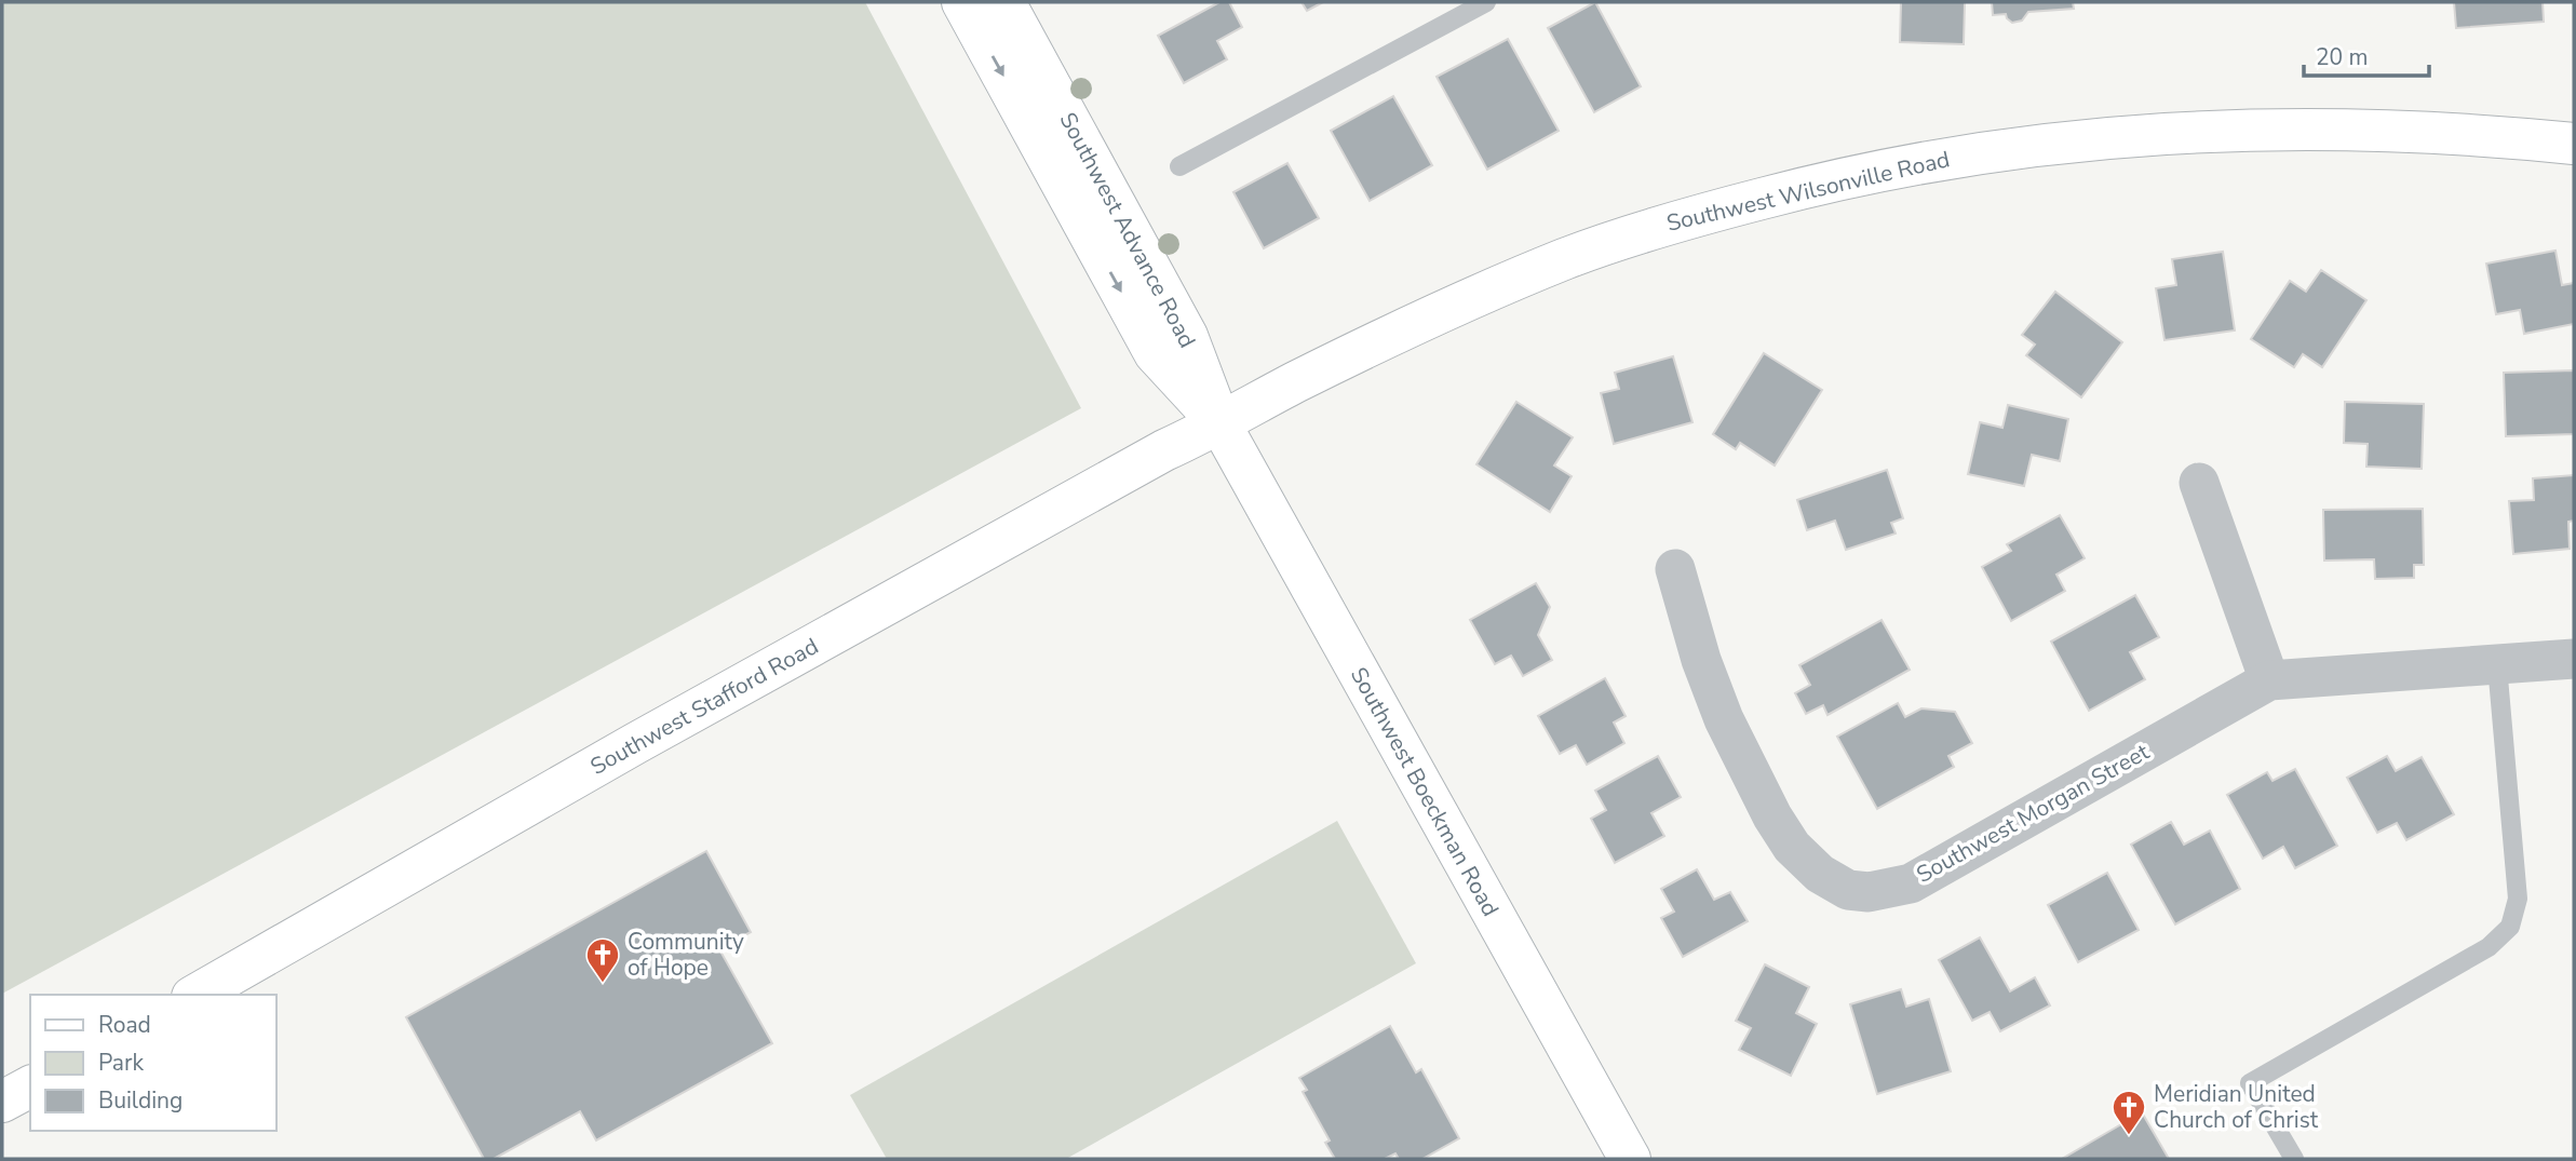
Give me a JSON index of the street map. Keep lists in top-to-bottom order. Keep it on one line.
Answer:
{"streets":{"main road":["Southwest Wilsonville Road","Southwest Advance Road","Southwest Stafford Road","Southwest Boeckman Road"],"street":["Southwest Morgan Street"]},"crossings":[["Southwest Wilsonville Road","Southwest Advance Road"],["Southwest Wilsonville Road","Southwest Stafford Road"],["Southwest Wilsonville Road","Southwest Boeckman Road"],["Southwest Advance Road","Southwest Stafford Road"],["Southwest Advance Road","Southwest Boeckman Road"],["Southwest Stafford Road","Southwest Boeckman Road"]],"places":{"church":["Community of Hope","Meridian United Church of Christ"]},"legend":["Road","Park","Building"],"scale_bar":"20 m"}
